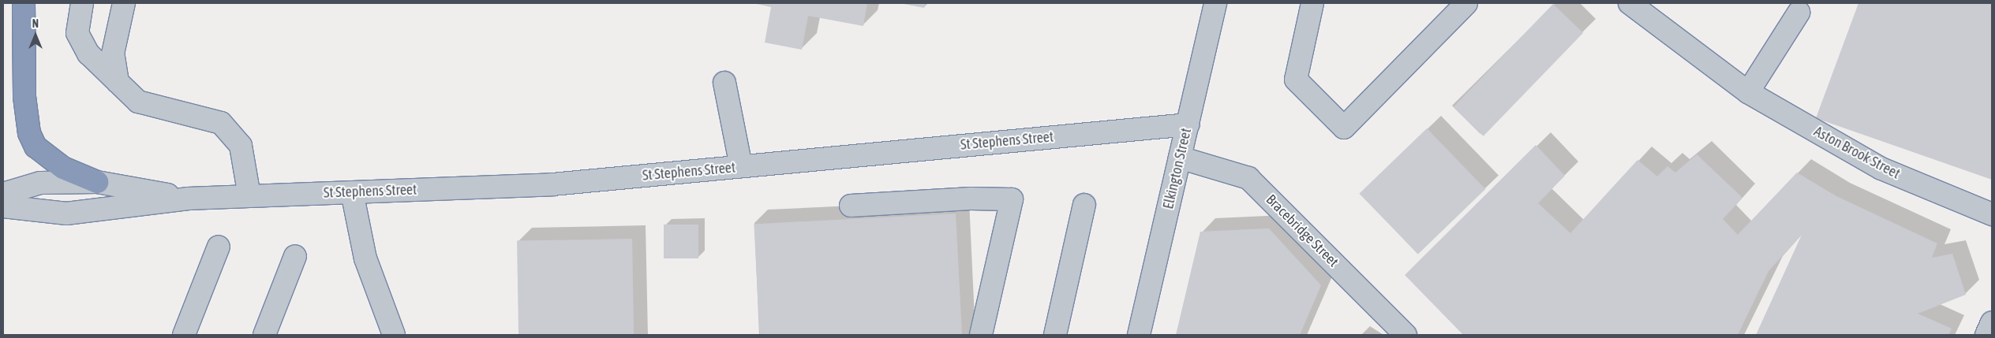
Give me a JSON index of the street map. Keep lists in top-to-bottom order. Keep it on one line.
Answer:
{"streets":{"street":["St Stephens Street","Aston Brook Street","Elkington Street","Bracebridge Street"]},"crossings":[["St Stephens Street","Elkington Street"],["Elkington Street","Bracebridge Street"]],"north":"top"}
